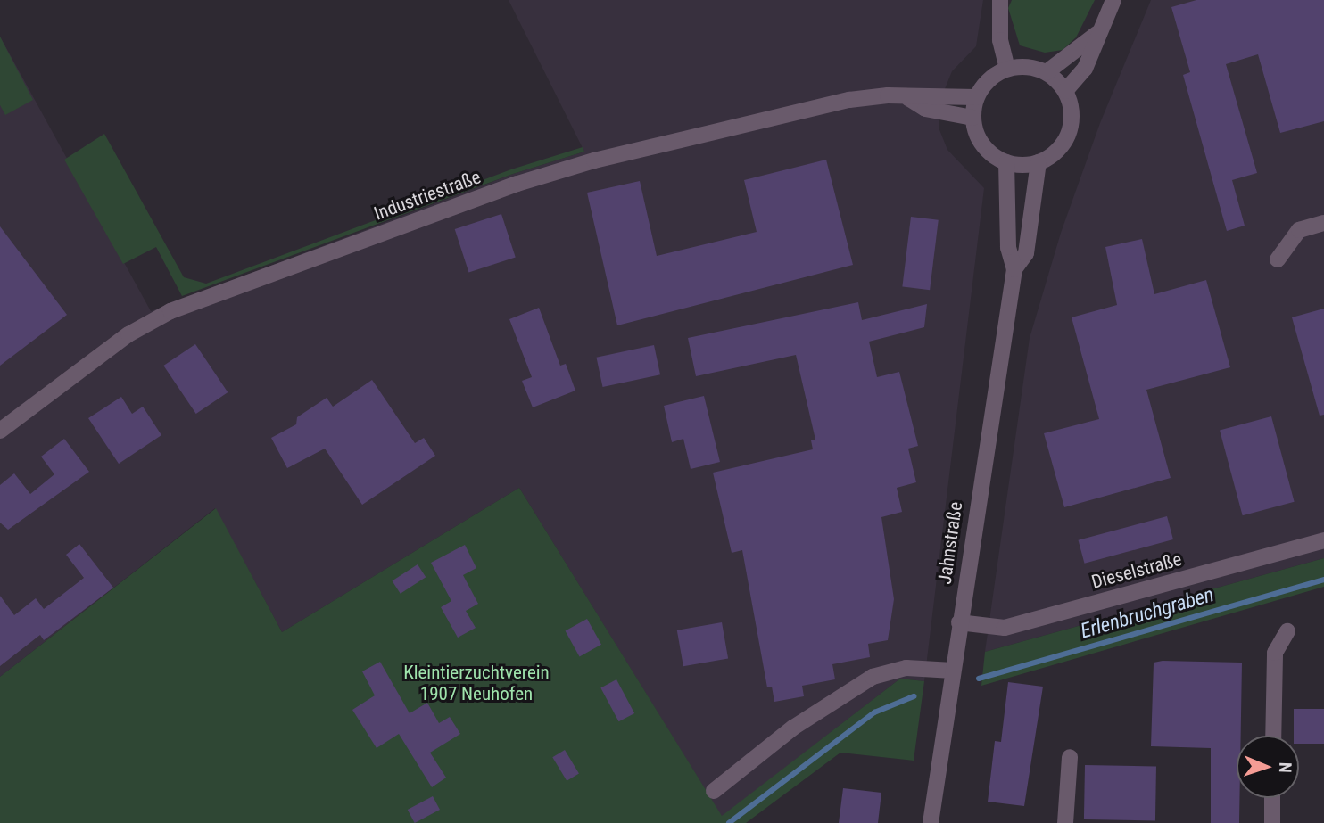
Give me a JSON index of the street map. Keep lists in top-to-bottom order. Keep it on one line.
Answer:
{"streets":{"street":["Industriestraße","Jahnstraße","Dieselstraße"]},"crossings":[["Industriestraße","Jahnstraße"],["Jahnstraße","Dieselstraße"]],"water":["Erlenbruchgraben"],"parks":["Kleintierzuchtverein 1907 Neuhofen"],"north":"right"}
